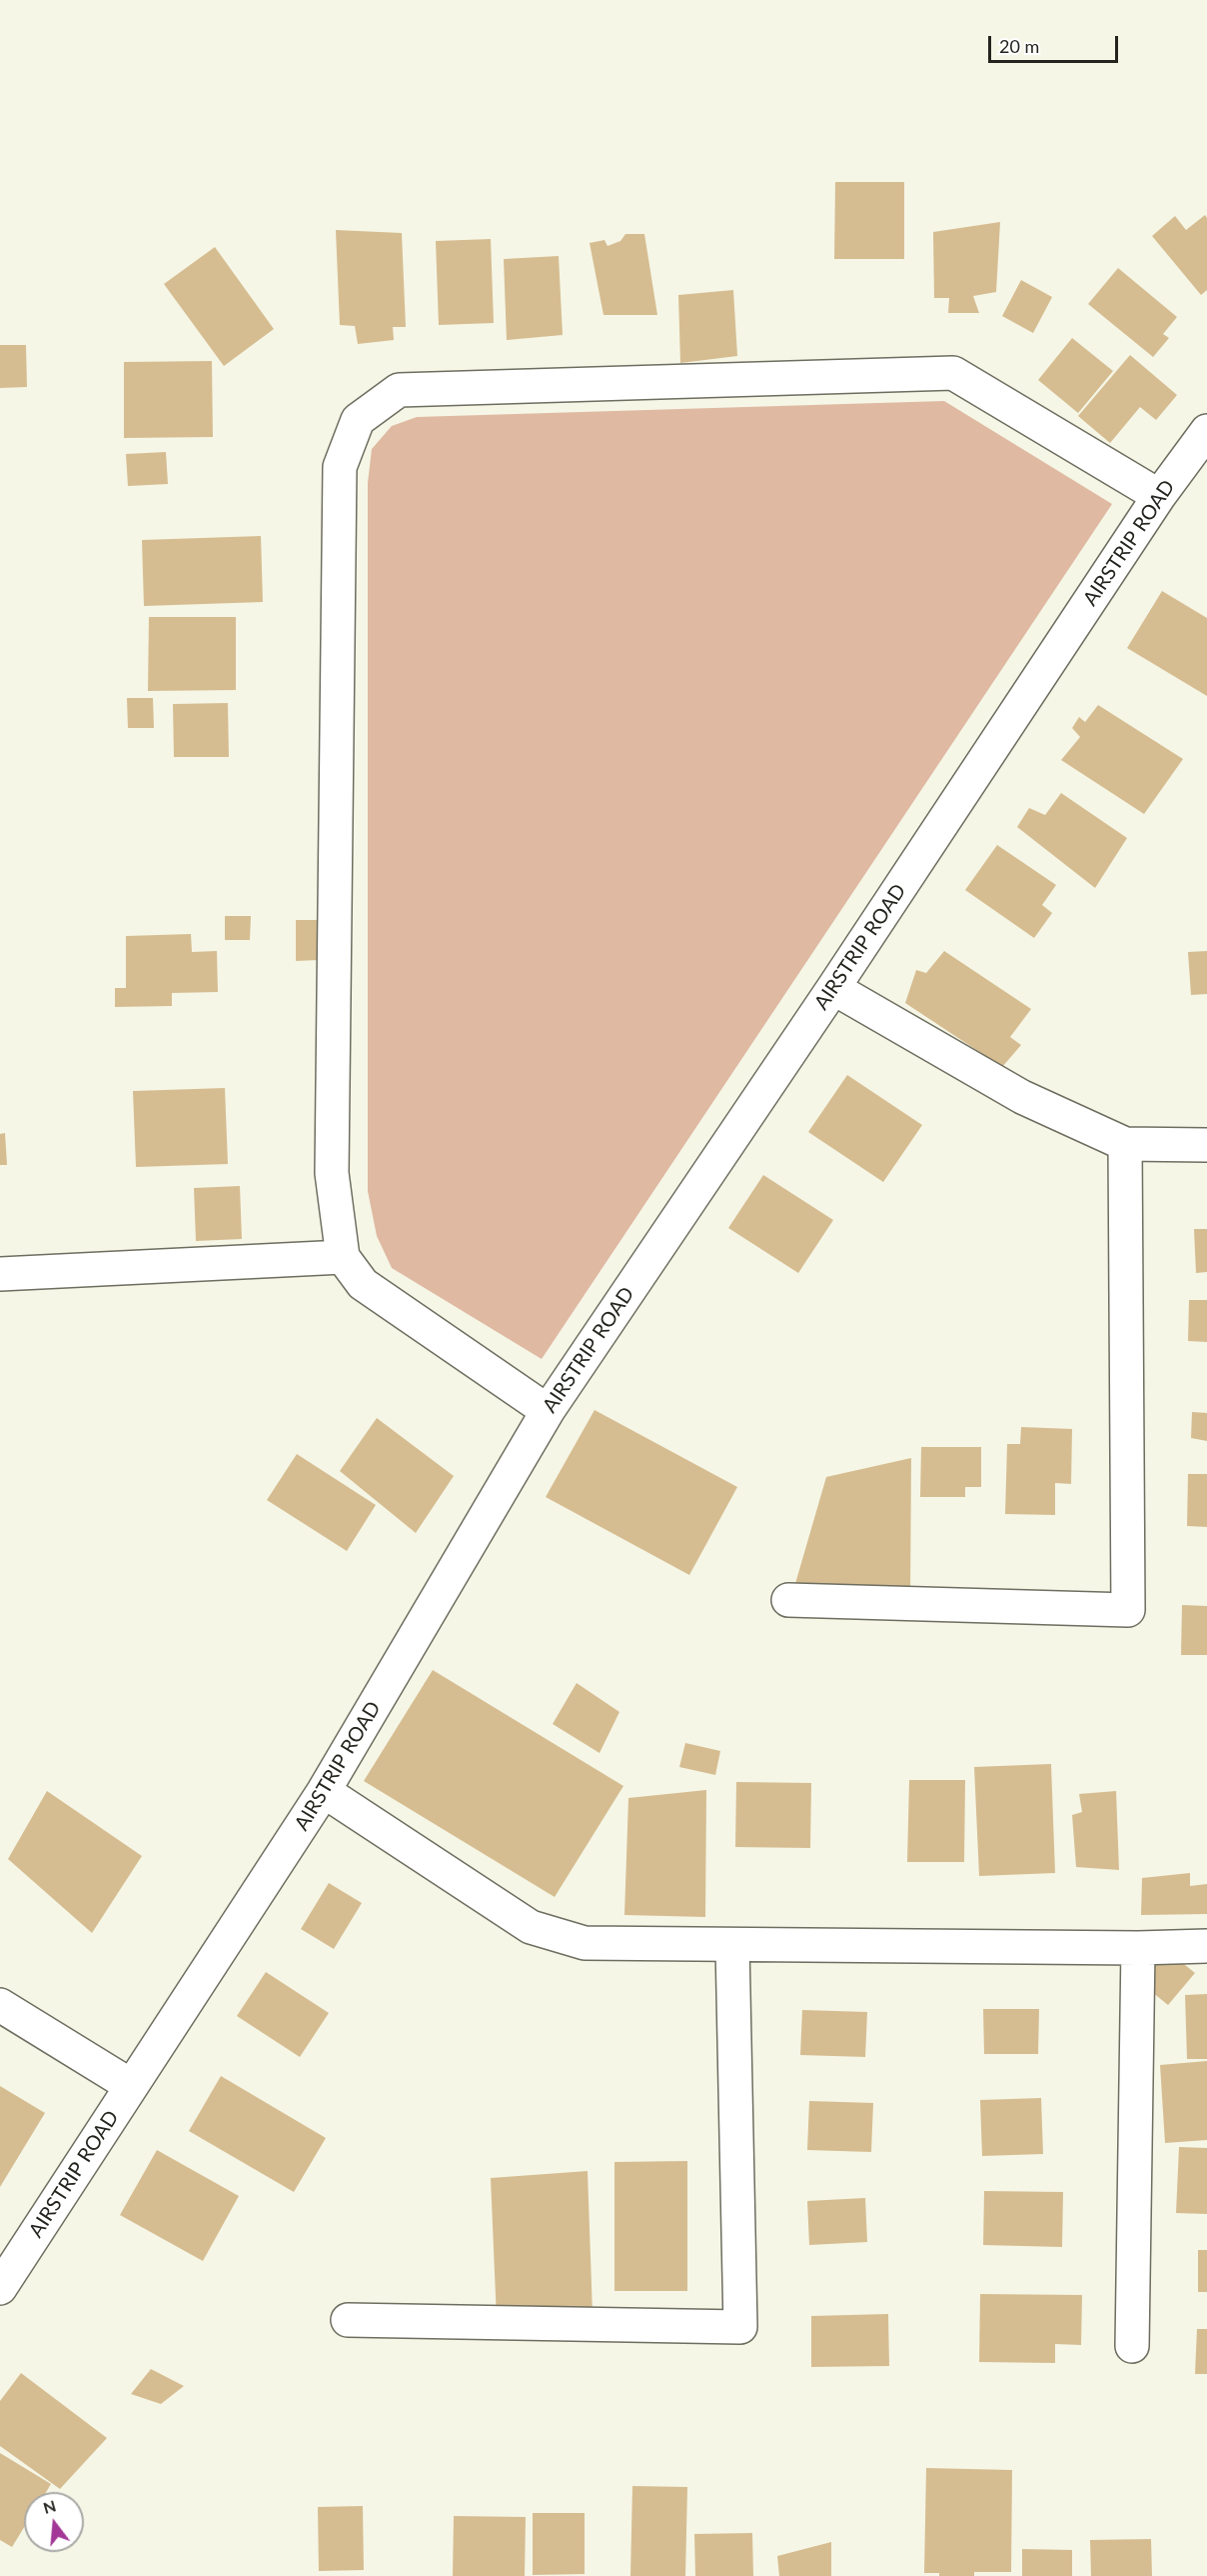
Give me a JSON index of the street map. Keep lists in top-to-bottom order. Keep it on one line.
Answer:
{"streets":{"street":["AIRSTRIP ROAD"]},"scale_bar":"20 m","north":"top"}
